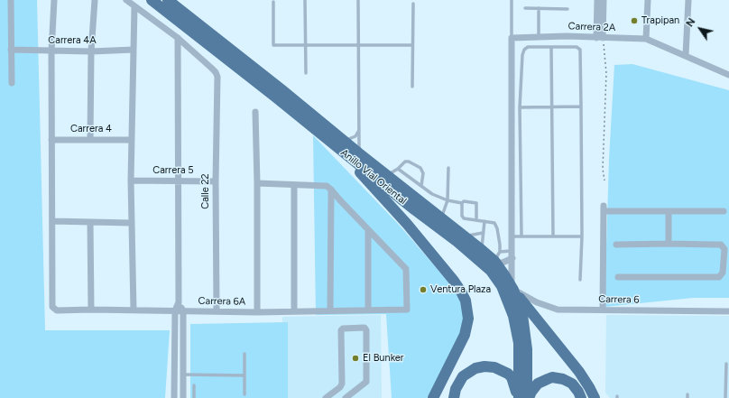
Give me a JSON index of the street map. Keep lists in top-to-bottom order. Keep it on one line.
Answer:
{"streets":{"highway":["Anillo Vial Oriental"],"street":["Carrera 2A","Carrera 4A","Carrera 4","Carrera 5","Calle 22","Carrera 6","Carrera 6A"]},"crossings":[["Carrera 5","Calle 22"],["Anillo Vial Oriental","Carrera 6"],["Calle 22","Carrera 6A"]],"places":["Trapipan","Ventura Plaza","El Bunker"],"north":"top left"}
